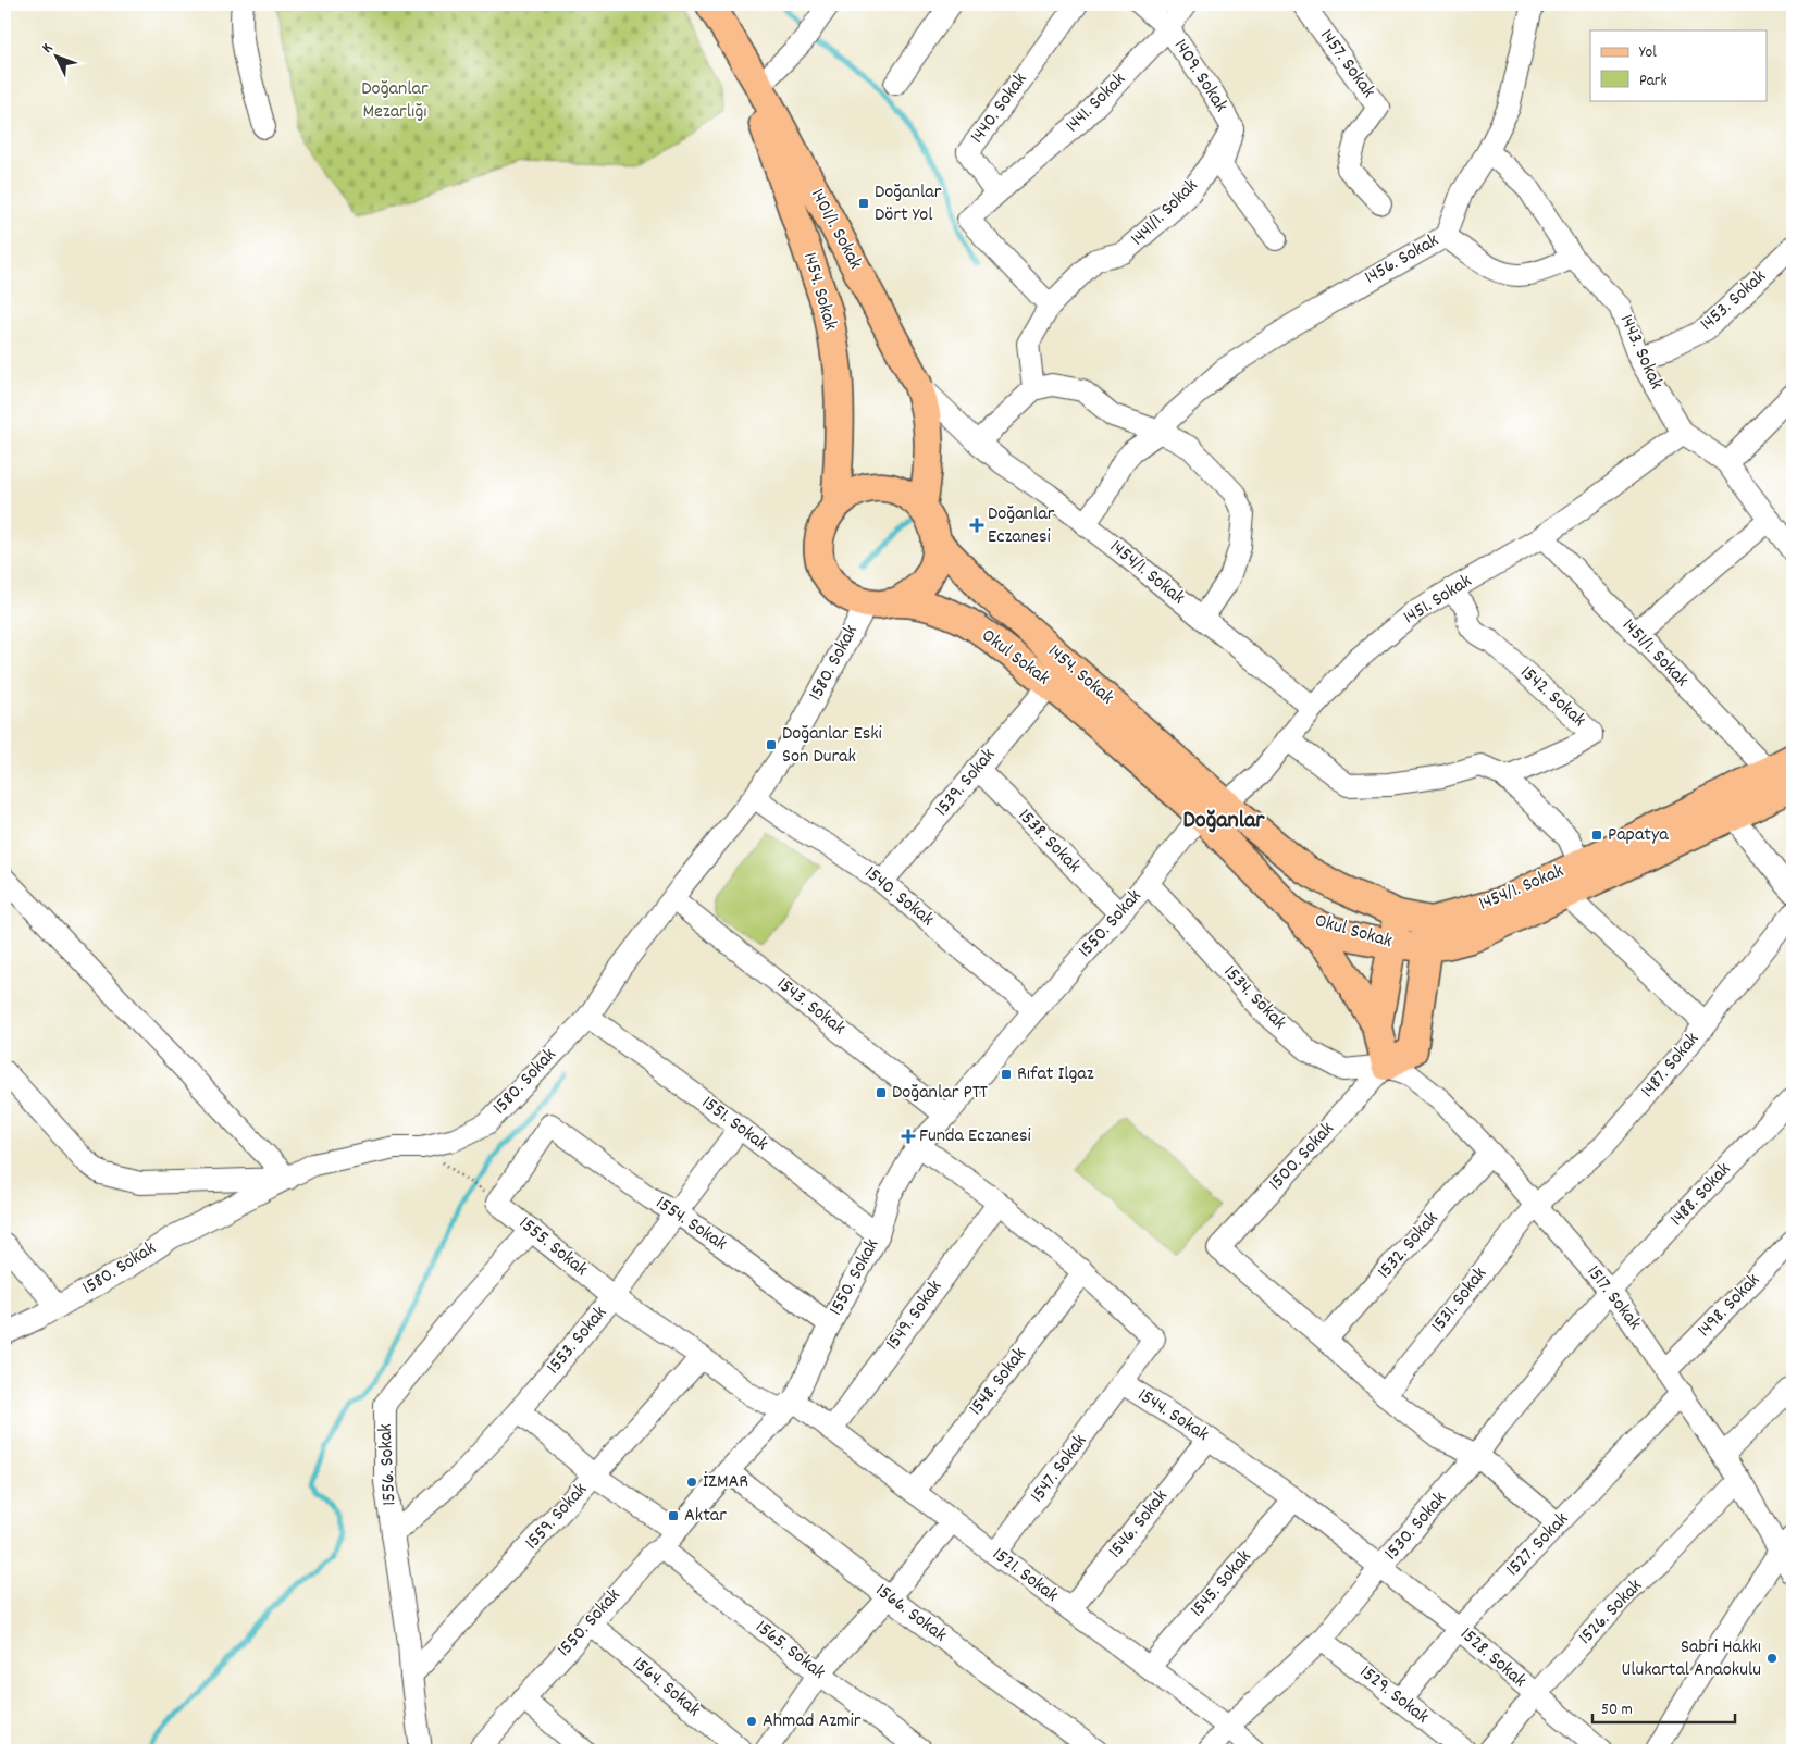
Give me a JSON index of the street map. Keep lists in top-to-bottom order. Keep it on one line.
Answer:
{"streets":{"main road":["1401/1. Sokak","1454. Sokak","1454/1. Sokak","Okul Sokak"],"street":["1457. Sokak","1409. Sokak","1441. Sokak","1440. Sokak","1441/1. Sokak","1456. Sokak","1453. Sokak","1443. Sokak","1451. Sokak","1451/1. Sokak","1580. Sokak","1542. Sokak","1539. Sokak","1538. Sokak","1540. Sokak","1550. Sokak","1534. Sokak","1543. Sokak","1487. Sokak","1551. Sokak","1500. Sokak","1488. Sokak","1554. Sokak","1532. Sokak","1555. Sokak","1517. Sokak","1531. Sokak","1498. Sokak","1549. Sokak","1553. Sokak","1548. Sokak","1544. Sokak","1556. Sokak","1547. Sokak","1559. Sokak","1546. Sokak","1530. Sokak","1527. Sokak","1521. Sokak","1545. Sokak","1526. Sokak","1566. Sokak","1565. Sokak","1528. Sokak","1564. Sokak","1529. Sokak"]},"crossings":[["1409. Sokak","1441. Sokak"],["1409. Sokak","1441/1. Sokak"],["1441. Sokak","1440. Sokak"],["1401/1. Sokak","1454. Sokak"],["1401/1. Sokak","1454/1. Sokak"],["1456. Sokak","1443. Sokak"],["1456. Sokak","1454/1. Sokak"],["1454. Sokak","1454/1. Sokak"],["1454. Sokak","1451. Sokak"],["1454. Sokak","Okul Sokak"],["1454. Sokak","1580. Sokak"],["1454. Sokak","1550. Sokak"],["1453. Sokak","1443. Sokak"],["1443. Sokak","1451. Sokak"],["1454/1. Sokak","1451. Sokak"],["1454/1. Sokak","1451/1. Sokak"],["1454/1. Sokak","Okul Sokak"],["1454/1. Sokak","1550. Sokak"],["1451. Sokak","1451/1. Sokak"],["1451. Sokak","1542. Sokak"],["1451. Sokak","1550. Sokak"],["Okul Sokak","1580. Sokak"],["Okul Sokak","1539. Sokak"],["Okul Sokak","1550. Sokak"],["1580. Sokak","1540. Sokak"],["1580. Sokak","1543. Sokak"],["1580. Sokak","1551. Sokak"],["1539. Sokak","1538. Sokak"],["1539. Sokak","1540. Sokak"],["1538. Sokak","1550. Sokak"],["1540. Sokak","1550. Sokak"],["1550. Sokak","1534. Sokak"],["1550. Sokak","1543. Sokak"],["1550. Sokak","1551. Sokak"],["1550. Sokak","1554. Sokak"],["1550. Sokak","1555. Sokak"],["1550. Sokak","1544. Sokak"],["1550. Sokak","1521. Sokak"],["1550. Sokak","1566. Sokak"],["1550. Sokak","1565. Sokak"],["1550. Sokak","1564. Sokak"],["1534. Sokak","1500. Sokak"],["1534. Sokak","1517. Sokak"],["1487. Sokak","1517. Sokak"],["1487. Sokak","1531. Sokak"],["1551. Sokak","1553. Sokak"],["1500. Sokak","1532. Sokak"],["1500. Sokak","1517. Sokak"],["1488. Sokak","1517. Sokak"],["1488. Sokak","1530. Sokak"],["1554. Sokak","1555. Sokak"],["1554. Sokak","1553. Sokak"],["1532. Sokak","1517. Sokak"],["1555. Sokak","1553. Sokak"],["1555. Sokak","1556. Sokak"],["1555. Sokak","1559. Sokak"],["1555. Sokak","1521. Sokak"],["1517. Sokak","1531. Sokak"],["1517. Sokak","1498. Sokak"],["1517. Sokak","1530. Sokak"],["1517. Sokak","1527. Sokak"],["1517. Sokak","1526. Sokak"],["1549. Sokak","1544. Sokak"],["1549. Sokak","1521. Sokak"],["1553. Sokak","1556. Sokak"],["1548. Sokak","1544. Sokak"],["1548. Sokak","1521. Sokak"],["1544. Sokak","1547. Sokak"],["1544. Sokak","1546. Sokak"],["1544. Sokak","1530. Sokak"],["1544. Sokak","1545. Sokak"],["1544. Sokak","1528. Sokak"],["1556. Sokak","1559. Sokak"],["1547. Sokak","1521. Sokak"],["1546. Sokak","1521. Sokak"],["1530. Sokak","1521. Sokak"],["1530. Sokak","1528. Sokak"],["1530. Sokak","1529. Sokak"],["1527. Sokak","1528. Sokak"],["1527. Sokak","1529. Sokak"],["1521. Sokak","1545. Sokak"],["1526. Sokak","1528. Sokak"]],"districts":["Doğanlar"],"parks":["Doğanlar Mezarlığı"],"places":{"transit":["Doğanlar Dört Yol","Doğanlar Eski Son Durak","Papatya","Rıfat Ilgaz","Doğanlar PTT","Aktar"],"health":["Doğanlar Eczanesi","Funda Eczanesi"],"other":["İZMAR","Sabri Hakkı Ulukartal Anaokulu","Ahmad Azmir"]},"legend":["Yol","Park"],"scale_bar":"50 m","north":"top left"}
